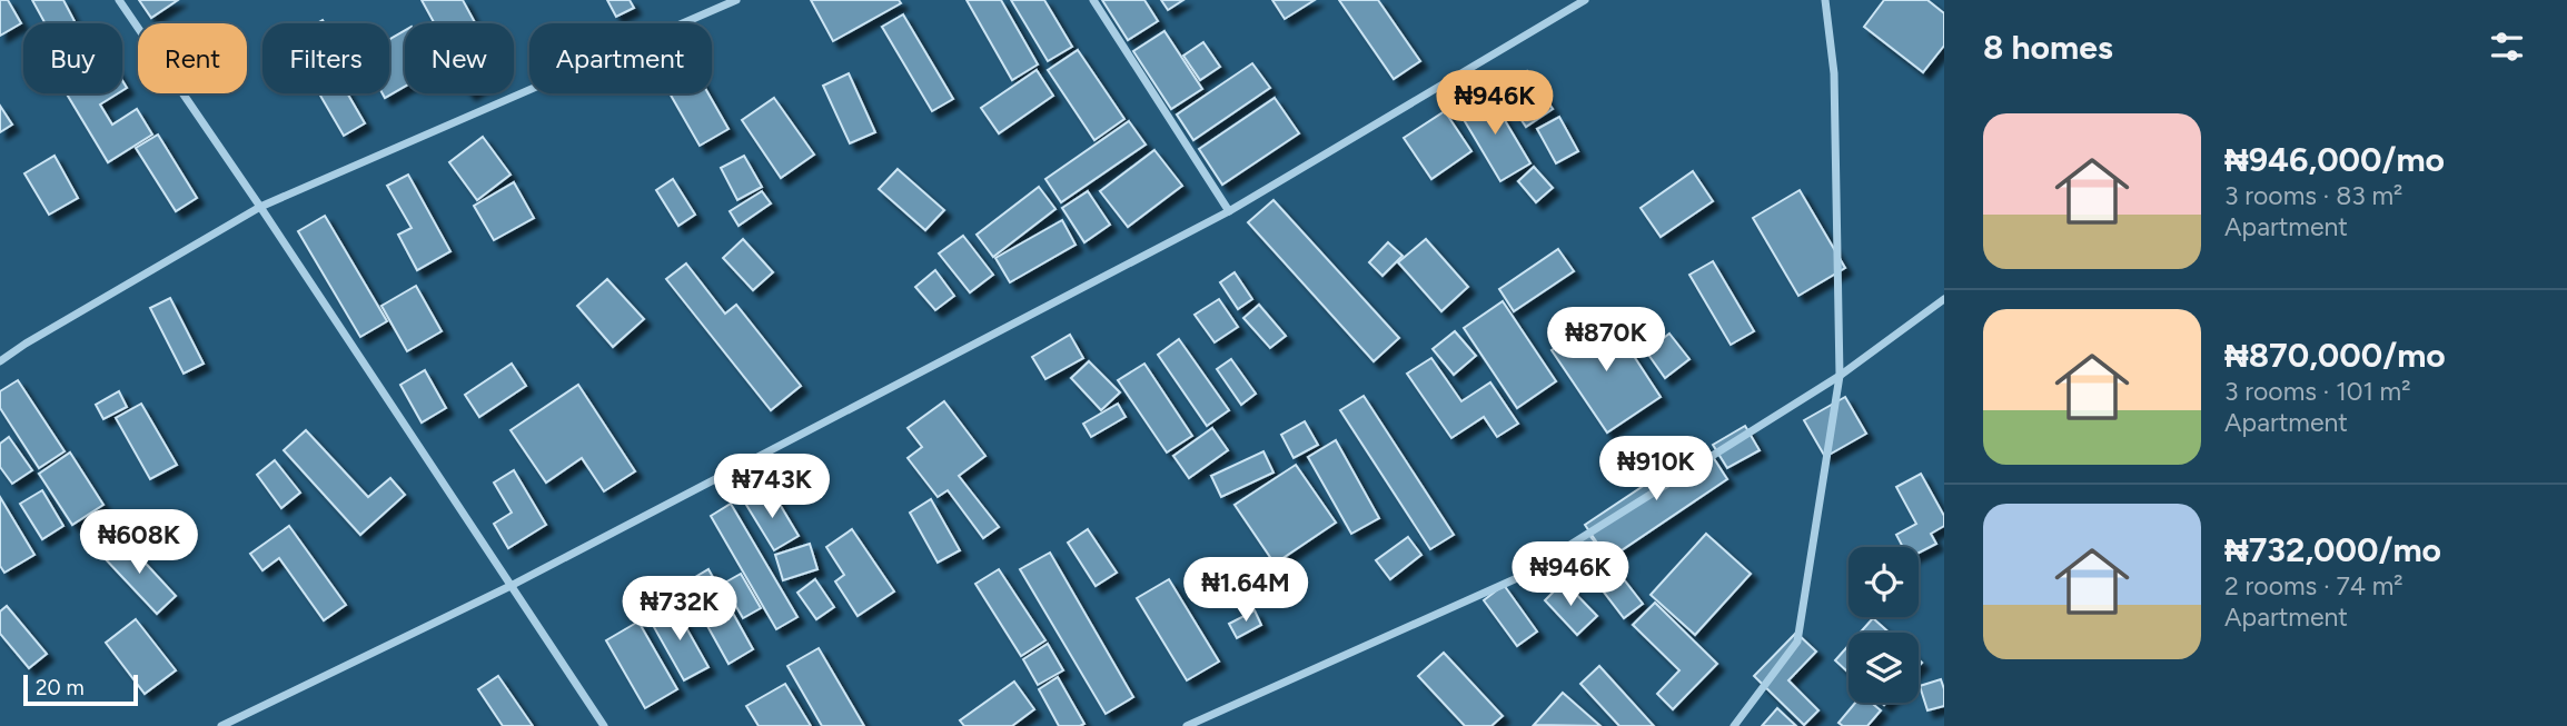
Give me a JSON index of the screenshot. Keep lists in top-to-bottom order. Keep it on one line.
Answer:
{"scale_bar":"20 m","page":{"heading":"8 homes","chip":["Buy","Rent","Filters","New","Apartment"],"price":["₦946K","₦870K","₦910K","₦743K","₦608K","₦946K","₦1.64M","₦732K"],"list":[{"name":"₦946,000/mo","note":"3 rooms · 83 m² · Apartment"},{"name":"₦870,000/mo","note":"3 rooms · 101 m² · Apartment"},{"name":"₦732,000/mo","note":"2 rooms · 74 m² · Apartment"}],"scale":"20 m"}}
